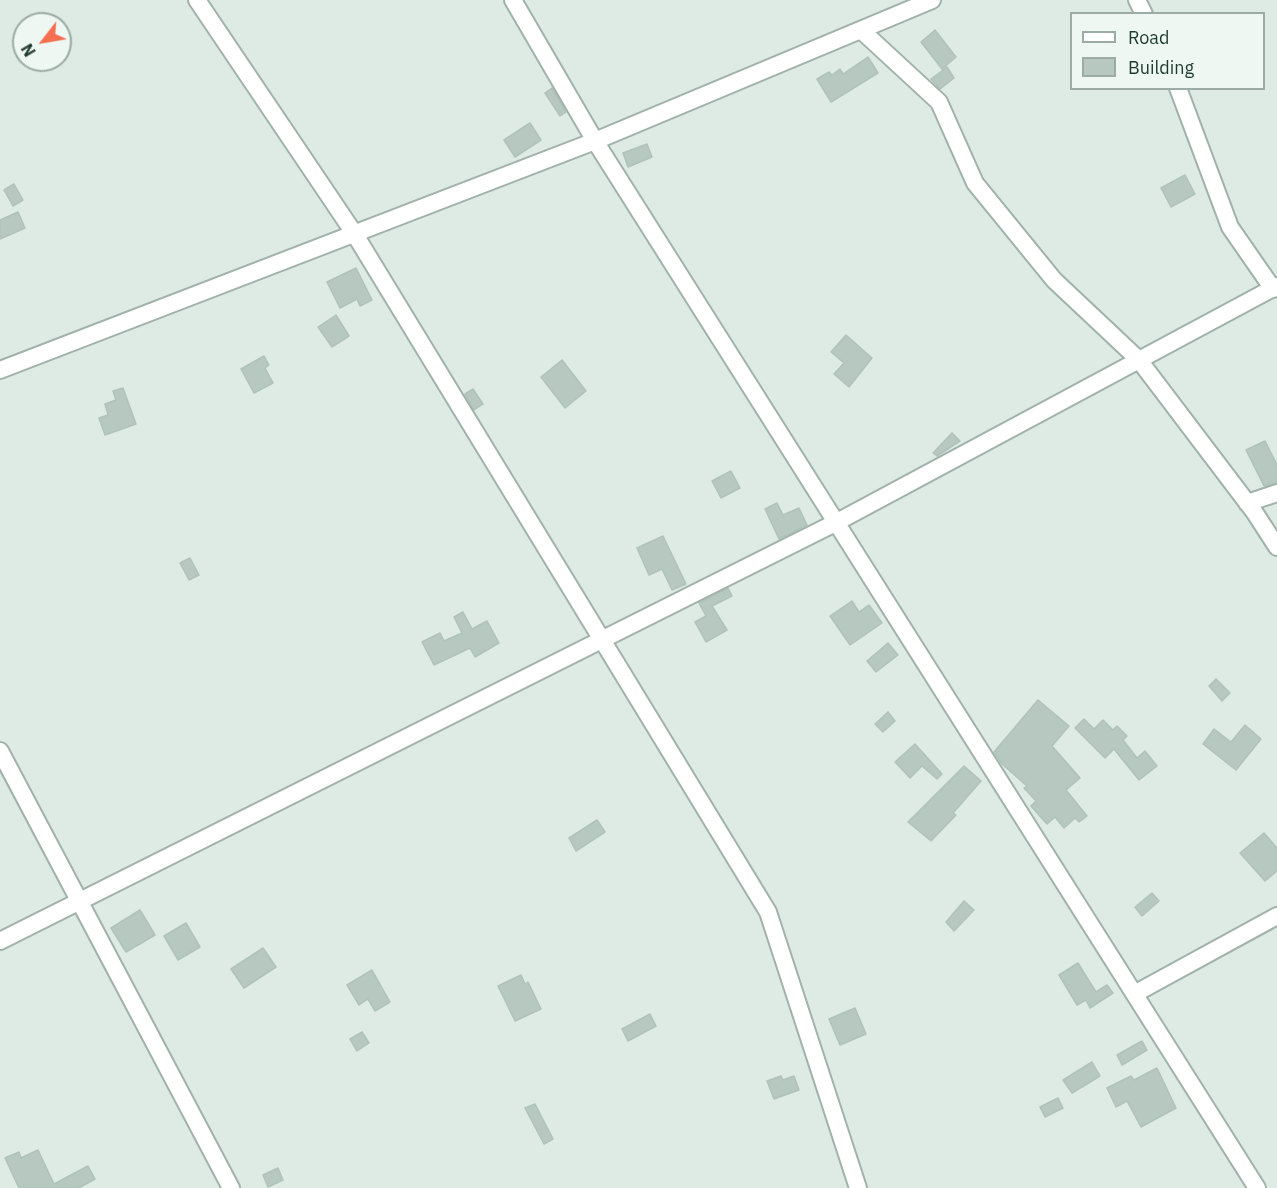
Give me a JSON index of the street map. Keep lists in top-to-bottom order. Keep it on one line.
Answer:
{"legend":["Road","Building"],"north":"bottom left"}
